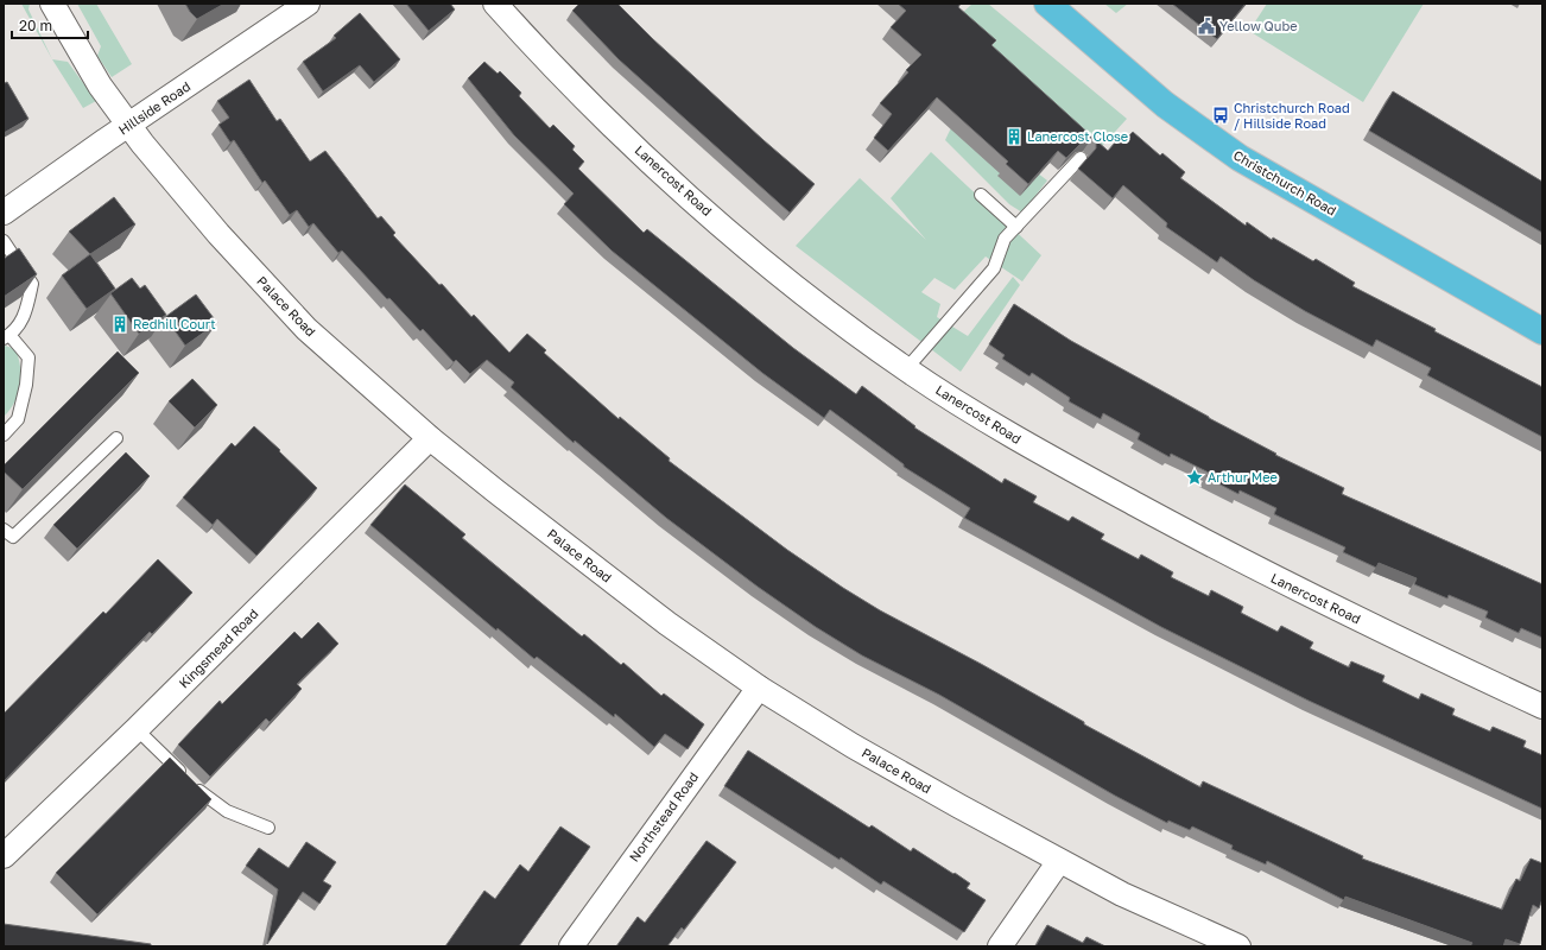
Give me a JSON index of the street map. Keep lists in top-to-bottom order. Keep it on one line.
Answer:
{"streets":{"highway":["Christchurch Road"],"street":["Hillside Road","Lanercost Road","Palace Road","Kingsmead Road","Northstead Road"]},"crossings":[["Hillside Road","Palace Road"],["Palace Road","Kingsmead Road"],["Palace Road","Northstead Road"]],"places":{"public building":["Yellow Qube"],"bus stop":["Christchurch Road / Hillside Road"],"building":["Lanercost Close","Redhill Court"],"place":["Arthur Mee"]},"scale_bar":"20 m"}
